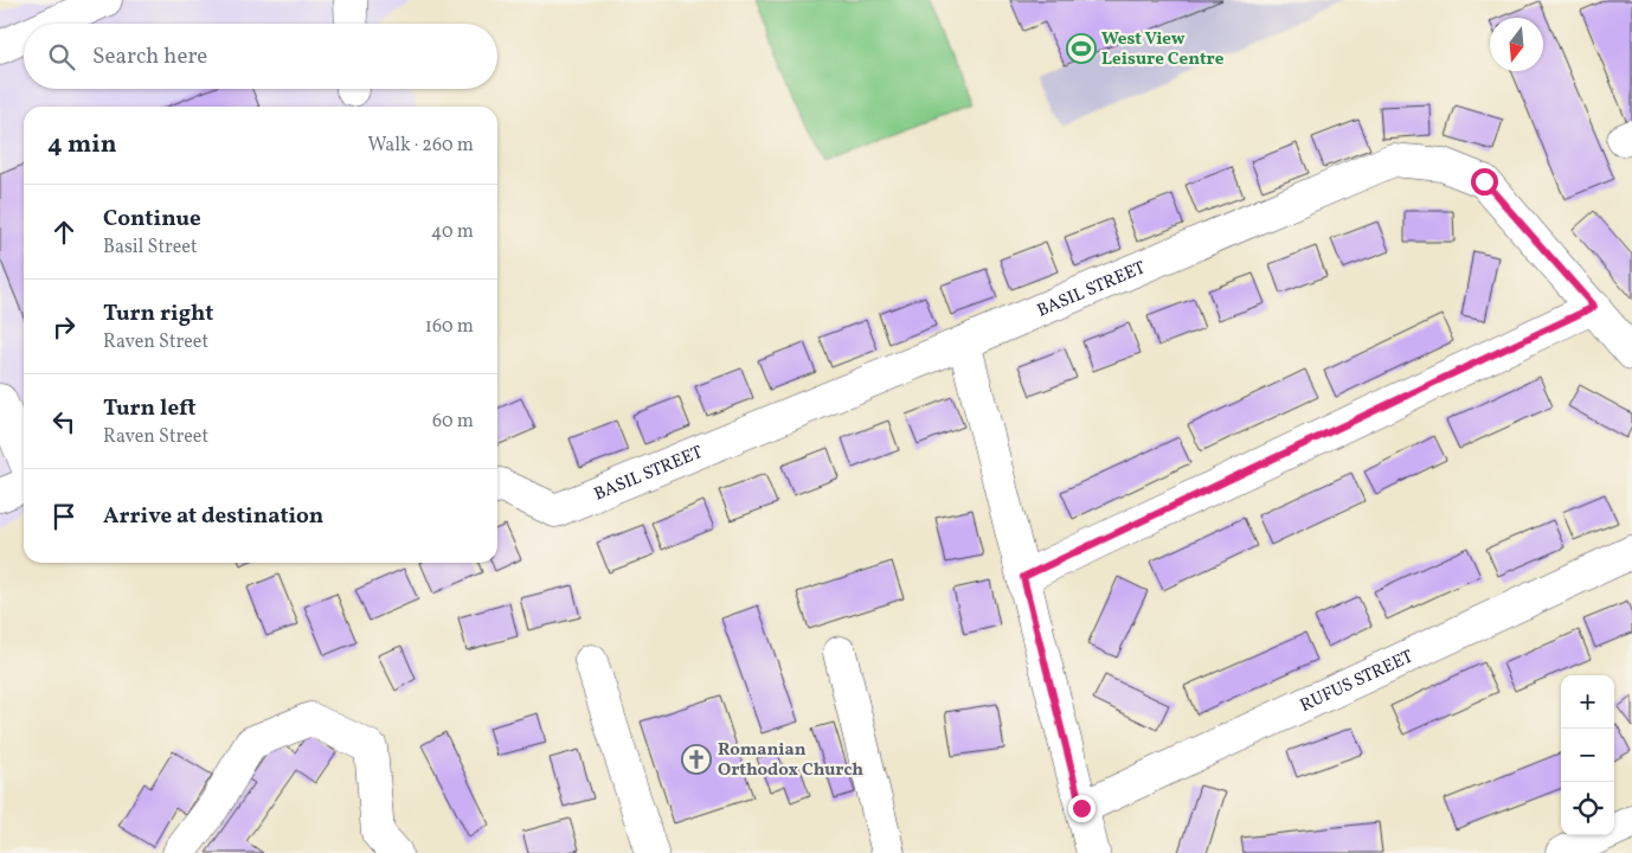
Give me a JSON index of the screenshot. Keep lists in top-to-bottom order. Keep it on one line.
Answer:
{"streets":{"street":["BASIL STREET","RUFUS STREET"]},"places":{"sports":["West View Leisure Centre"],"church":["Romanian Orthodox Church"]},"north":"bottom","page":{"search":"Search here","heading":["4 min","Walk · 260 m"],"list":[["Continue","Basil Street","40 m"],["Turn right","Raven Street","160 m"],["Turn left","Raven Street","60 m"],"Arrive at destination"],"map_buttons":["+","−"]}}
